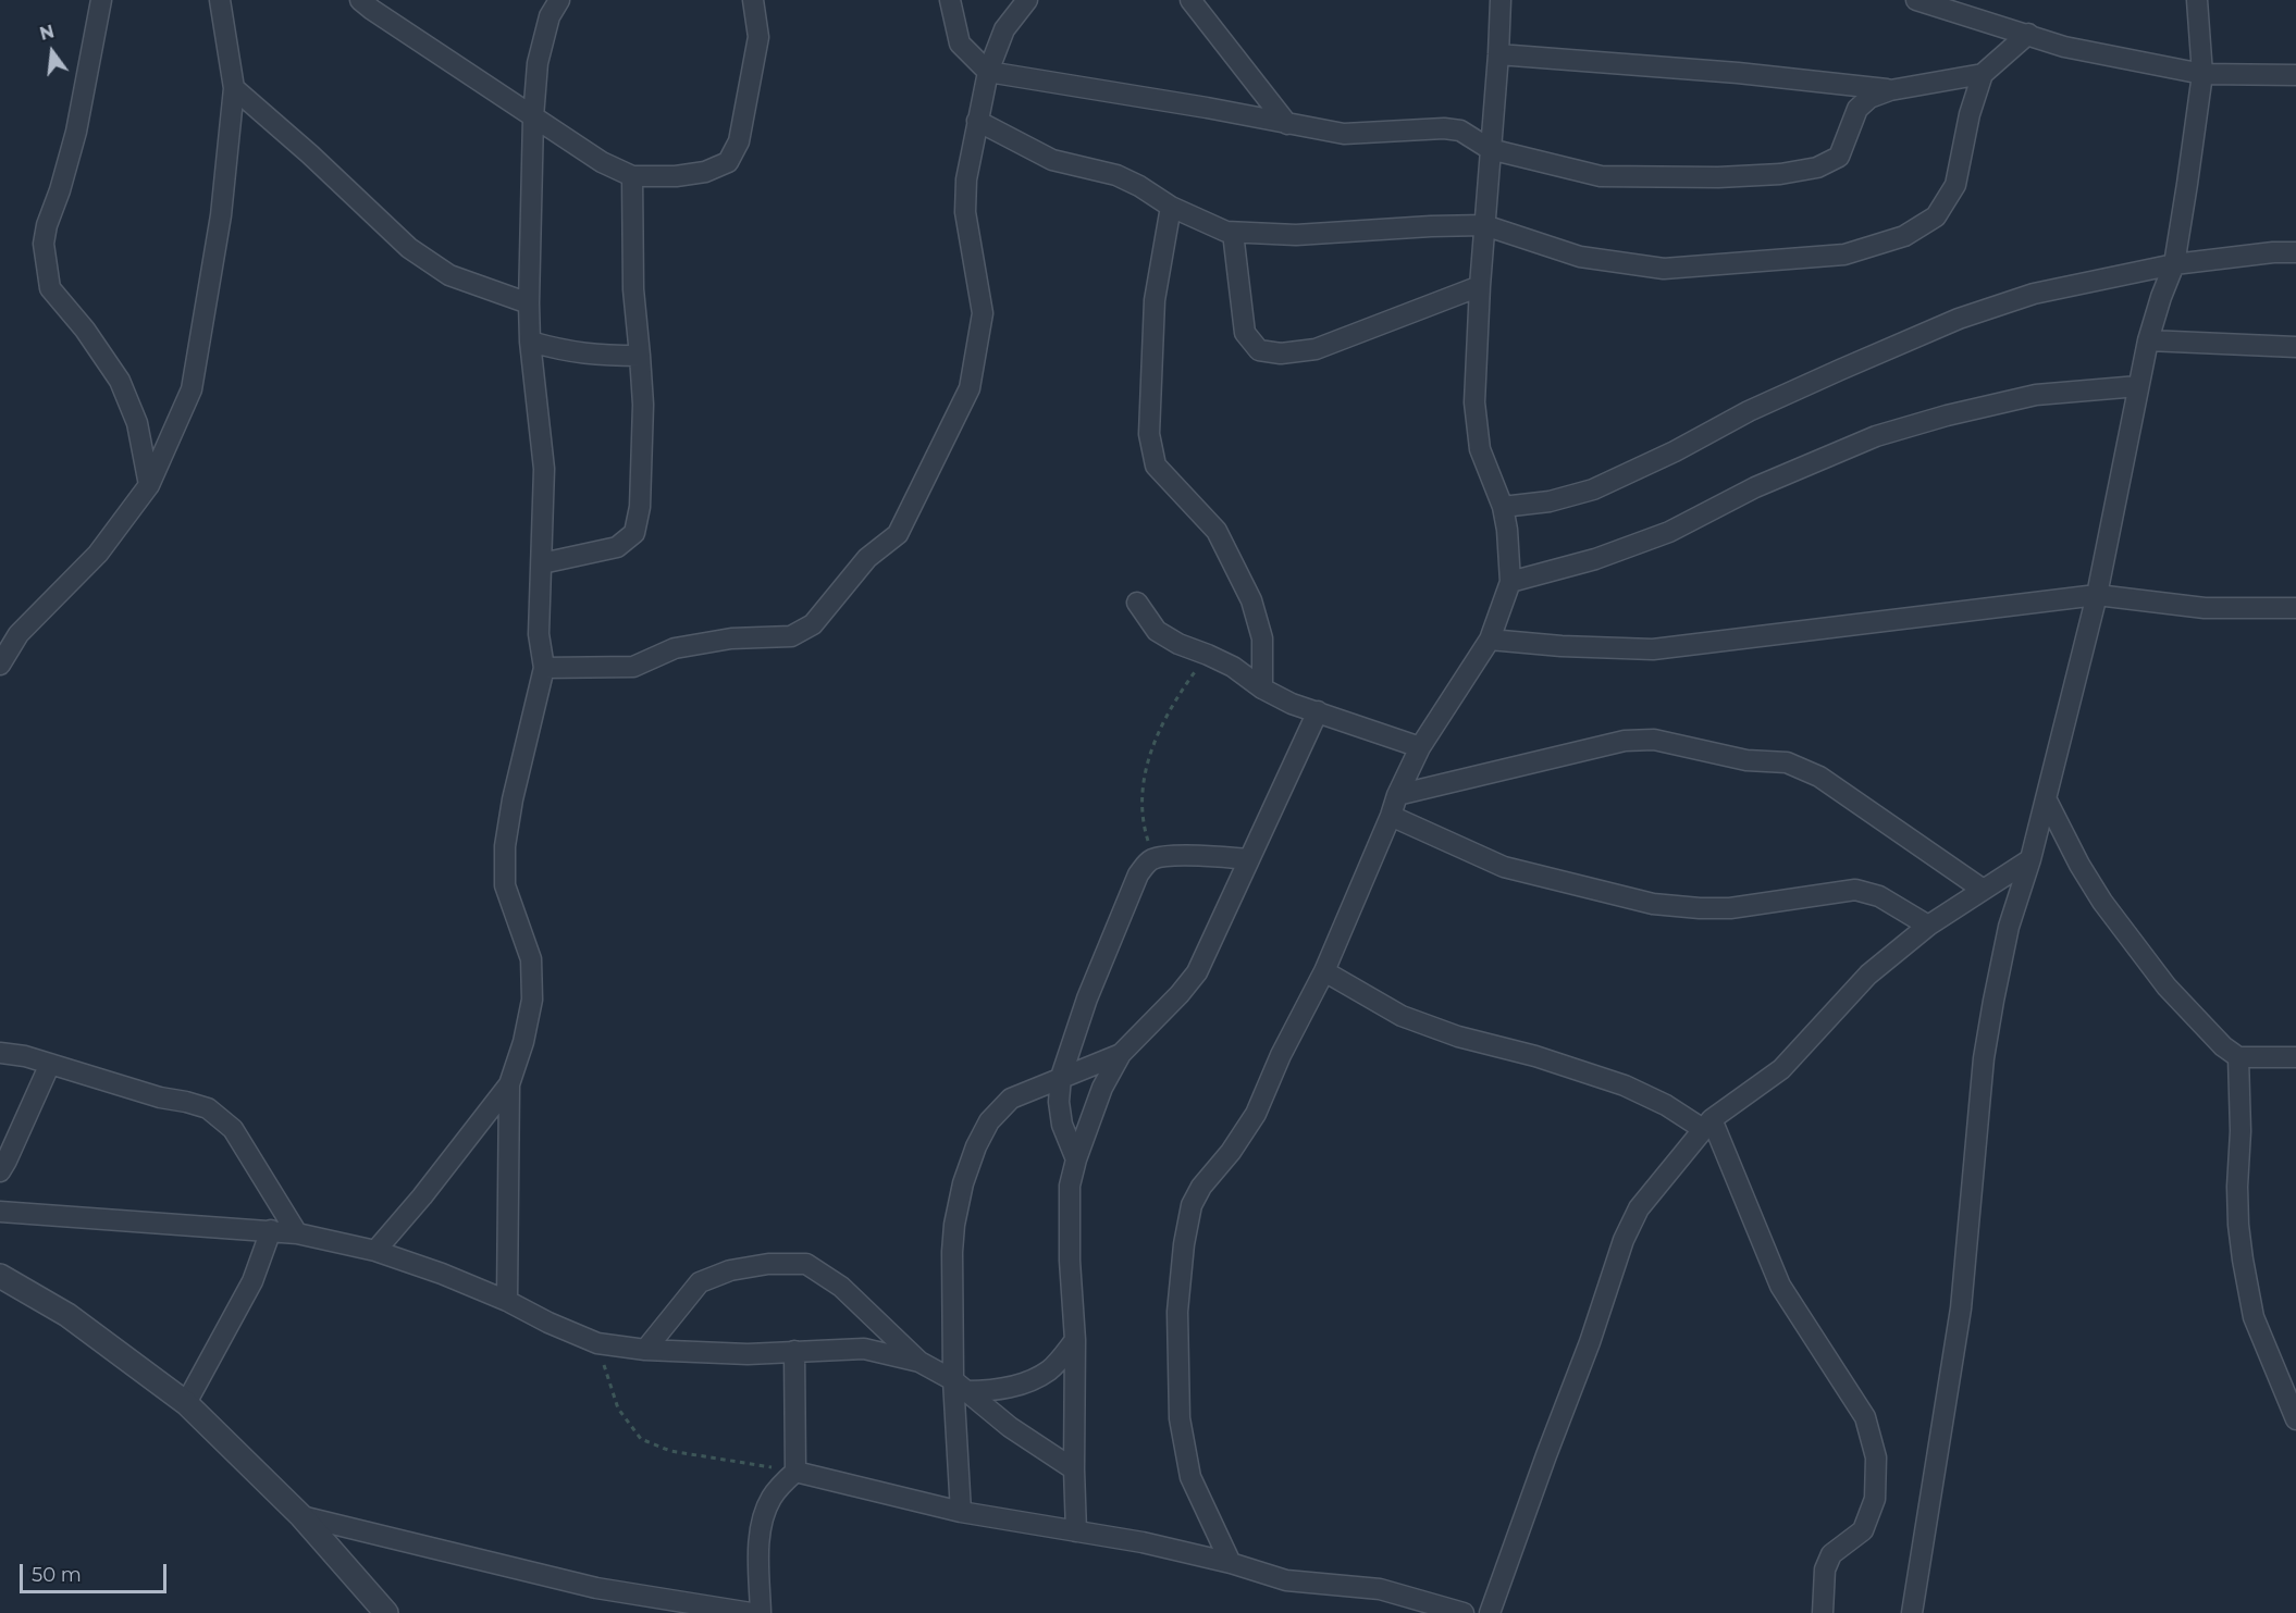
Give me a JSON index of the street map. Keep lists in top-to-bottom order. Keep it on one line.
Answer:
{"scale_bar":"50 m","north":"top"}
